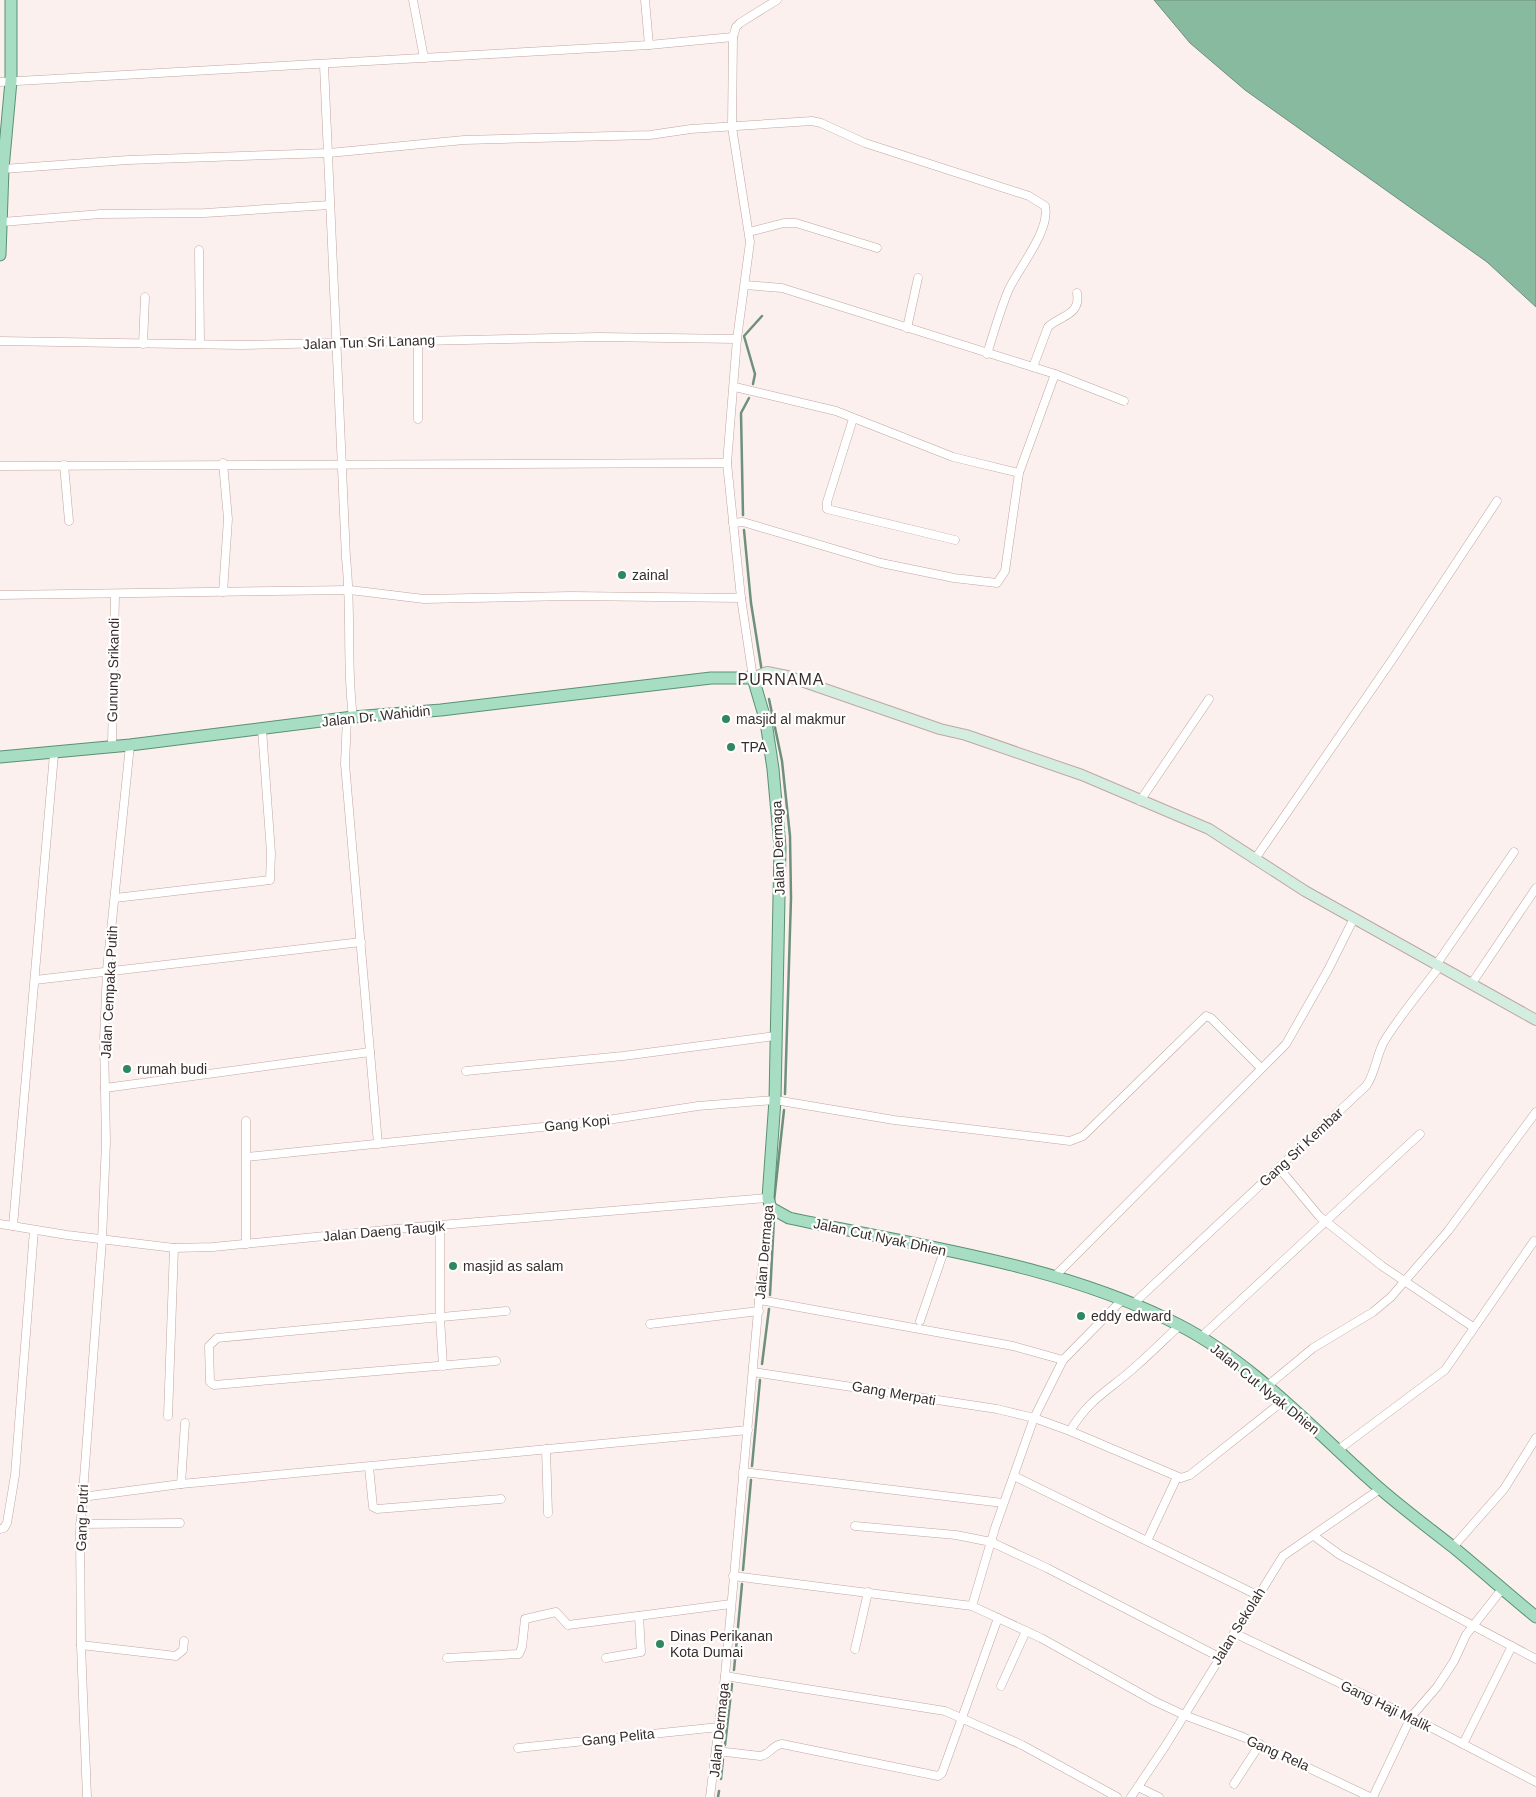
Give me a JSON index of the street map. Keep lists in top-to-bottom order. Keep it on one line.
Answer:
{"streets":{"main road":["Jalan Dr. Wahidin","Jalan Dermaga","Jalan Cut Nyak Dhien"],"street":["Jalan Tun Sri Lanang","Gunung Srikandi","Jalan Cempaka Putih","Gang Kopi","Gang Sri Kembar","Jalan Daeng Taugik","Gang Merpati","Gang Putri","Jalan Sekolah","Gang Haji Malik","Gang Pelita","Gang Rela"]},"crossings":[["Gunung Srikandi","Jalan Dr. Wahidin"],["Jalan Dr. Wahidin","Jalan Dermaga"],["Jalan Dr. Wahidin","Jalan Cempaka Putih"],["Jalan Dermaga","Gang Kopi"],["Jalan Dermaga","Jalan Daeng Taugik"],["Jalan Dermaga","Jalan Cut Nyak Dhien"],["Jalan Dermaga","Gang Merpati"],["Jalan Dermaga","Gang Pelita"],["Jalan Dermaga","Gang Rela"],["Jalan Cempaka Putih","Jalan Daeng Taugik"],["Jalan Cempaka Putih","Gang Putri"],["Gang Sri Kembar","Jalan Cut Nyak Dhien"],["Gang Sri Kembar","Gang Merpati"],["Gang Sri Kembar","Gang Rela"],["Jalan Daeng Taugik","Jalan Cut Nyak Dhien"],["Jalan Daeng Taugik","Gang Putri"],["Jalan Cut Nyak Dhien","Jalan Sekolah"],["Jalan Sekolah","Gang Haji Malik"],["Jalan Sekolah","Gang Rela"]],"districts":["PURNAMA"],"places":["zainal","masjid al makmur","TPA","rumah budi","masjid as salam","eddy edward","Dinas Perikanan Kota Dumai"]}
